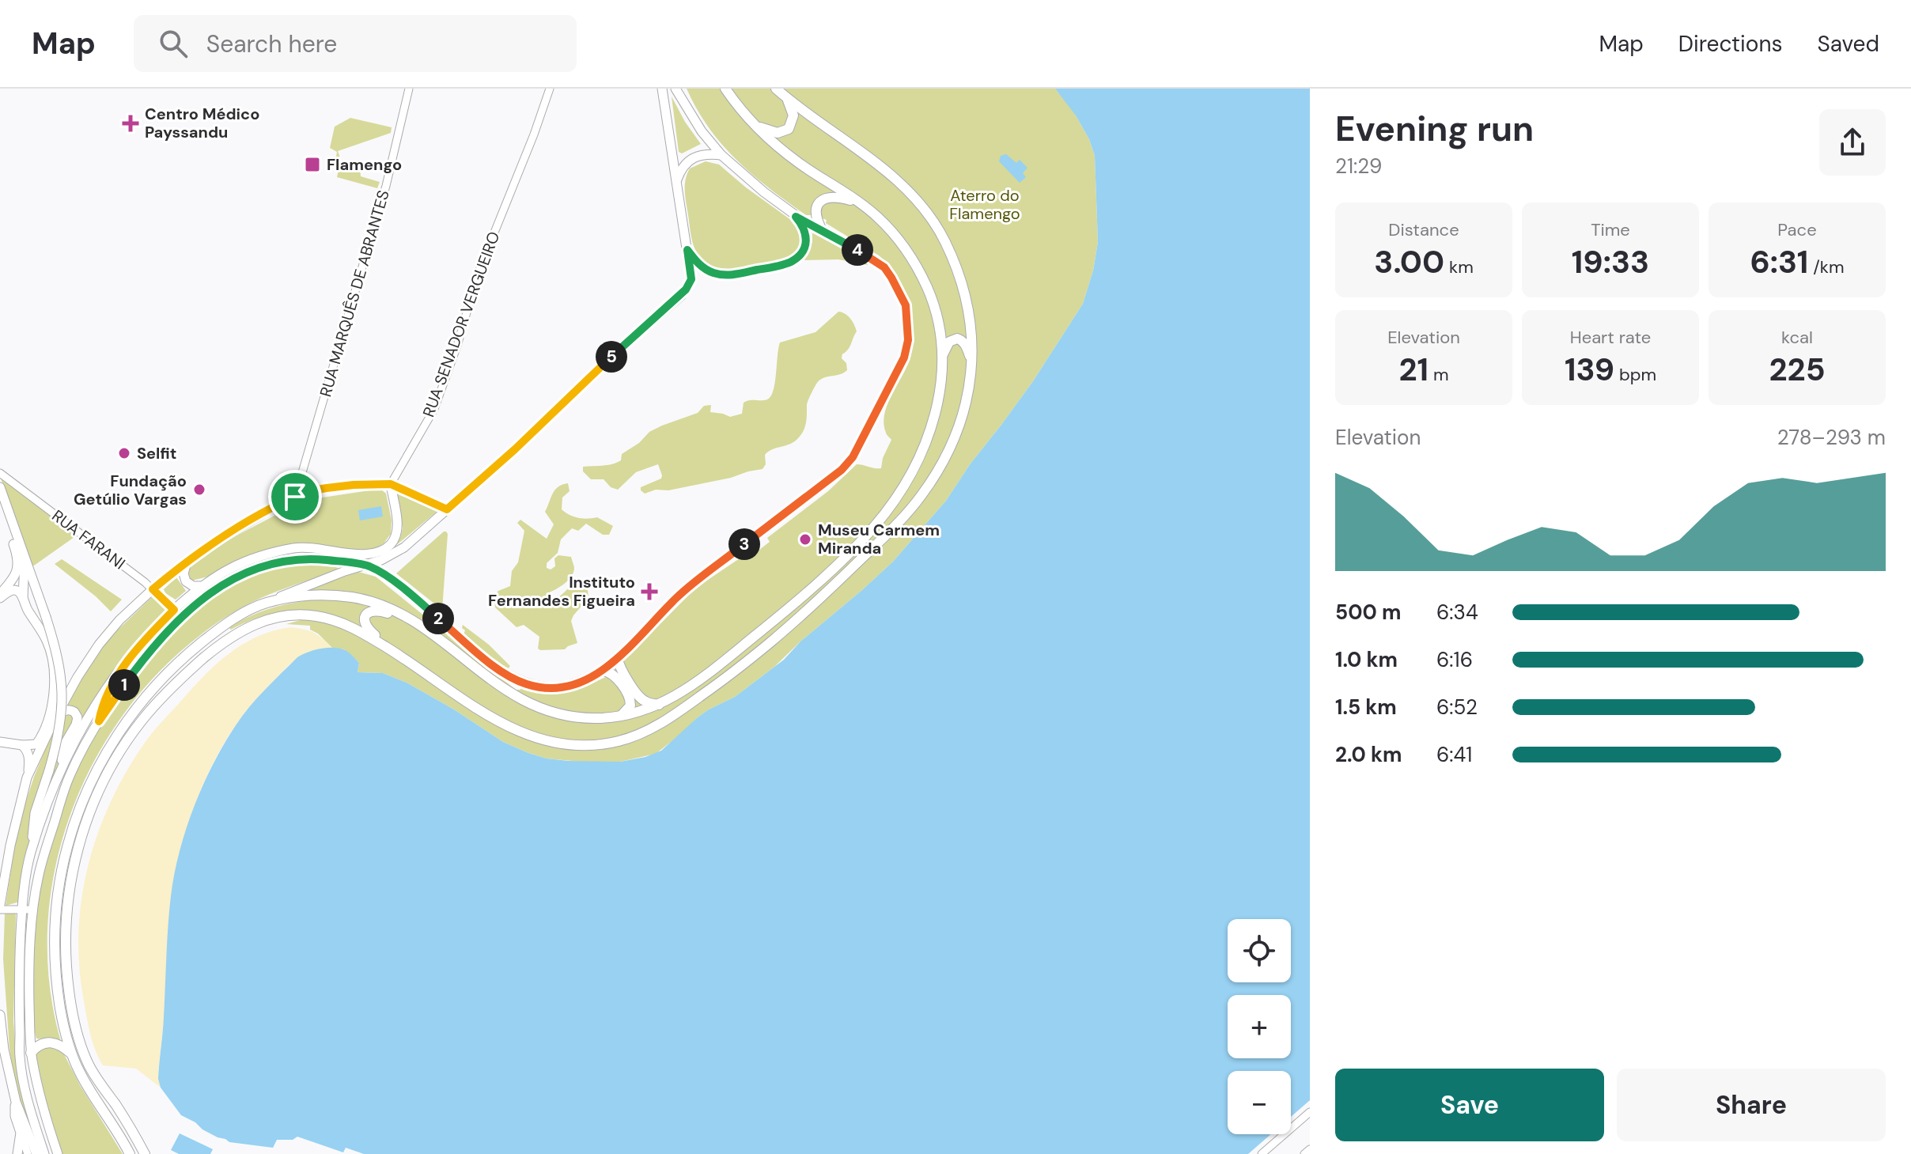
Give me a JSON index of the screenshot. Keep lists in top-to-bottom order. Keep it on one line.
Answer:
{"streets":{"street":["RUA MARQUÊS DE ABRANTES","RUA SENADOR VERGUEIRO","RUA FARANI"]},"parks":["Aterro do Flamengo"],"places":{"health":["Centro Médico Payssandu","Instituto Fernandes Figueira"],"transit":["Flamengo"],"other":["Selfit","Fundação Getúlio Vargas","Museu Carmem Miranda"]},"page":{"header":"Map","search":"Search here","nav":["Map","Directions","Saved"],"heading":["Evening run","21:29"],"stats":[["Distance","3.00 km"],["Time","19:33"],["Pace","6:31 /km"],["Elevation","21 m"],["Heart rate","139 bpm"],["kcal","225"]],"pins":["4","5","3","2","1"],"chart":["Elevation","278–293 m"],"list":[{"name":"500 m","note":"6:34"},{"name":"1.0 km","note":"6:16"},{"name":"1.5 km","note":"6:52"},{"name":"2.0 km","note":"6:41"}],"map_buttons":["+","−"],"buttons":["Save","Share"]}}
